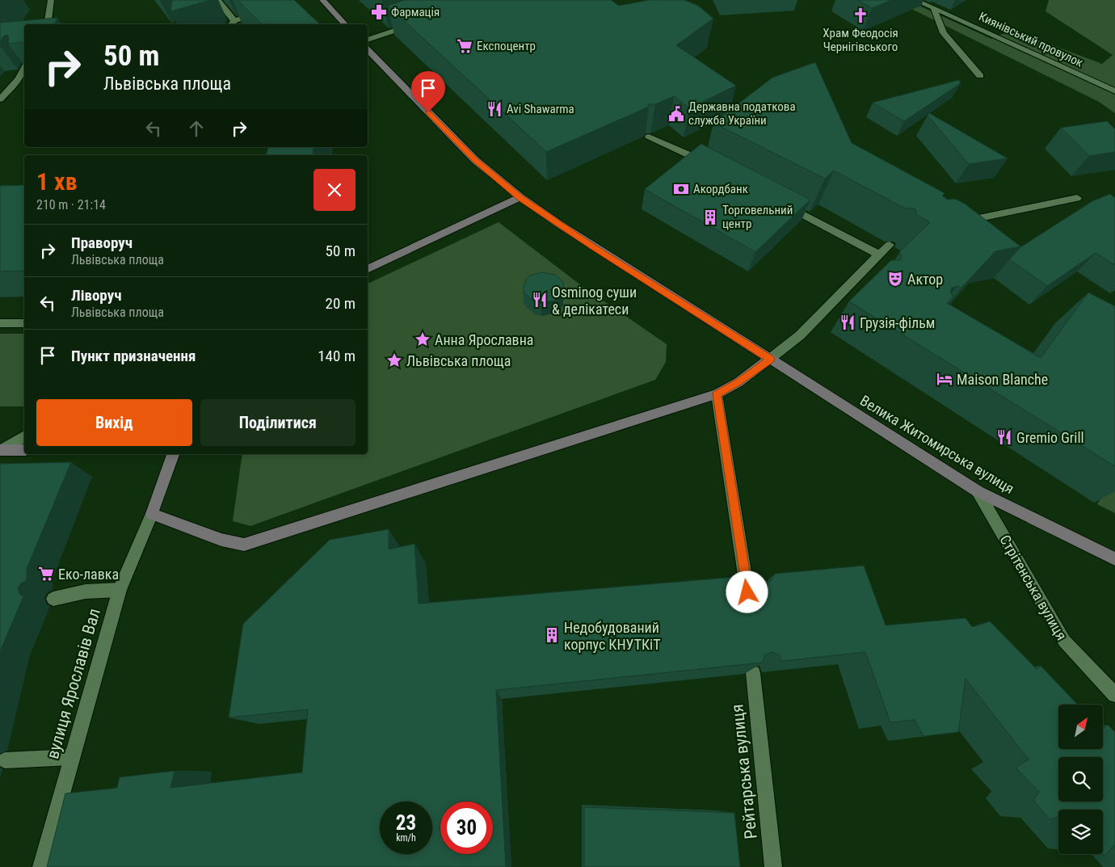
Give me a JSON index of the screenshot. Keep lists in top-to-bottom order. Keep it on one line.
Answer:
{"streets":{"main road":["Велика Житомирська вулиця"],"street":["Киянівський провулок","Стрітенська вулиця","вулиця Ярославів Вал","Рейтарська вулиця"]},"crossings":[["Велика Житомирська вулиця","Стрітенська вулиця"]],"places":{"pharmacy":["Фармація"],"church":["Храм Феодосія Чернігівського"],"supermarket":["Експоцентр","Еко-лавка"],"restaurant":["Avi Shawarma","Osminog суши & делікатеси","Грузія-фільм","Gremio Grill"],"public building":["Державна податкова служба України"],"bank":["Акордбанк"],"building":["Торговельний центр","Недобудований корпус КНУТКіТ"],"theatre":["Актор"],"place":["Анна Ярославна","Львівська площа"],"hotel":["Maison Blanche"]},"north":"top right","page":{"turn":["50 m","Львівська площа"],"heading":["1 хв","210 m · 21:14"],"list":[{"name":"Праворуч","note":"Львівська площа","value":"50 m"},{"name":"Ліворуч","note":"Львівська площа","value":"20 m"},{"name":"Пункт призначення","value":"140 m"}],"buttons":["Вихід","Поділитися"],"speed":"23 km/h","limit":"30"}}
